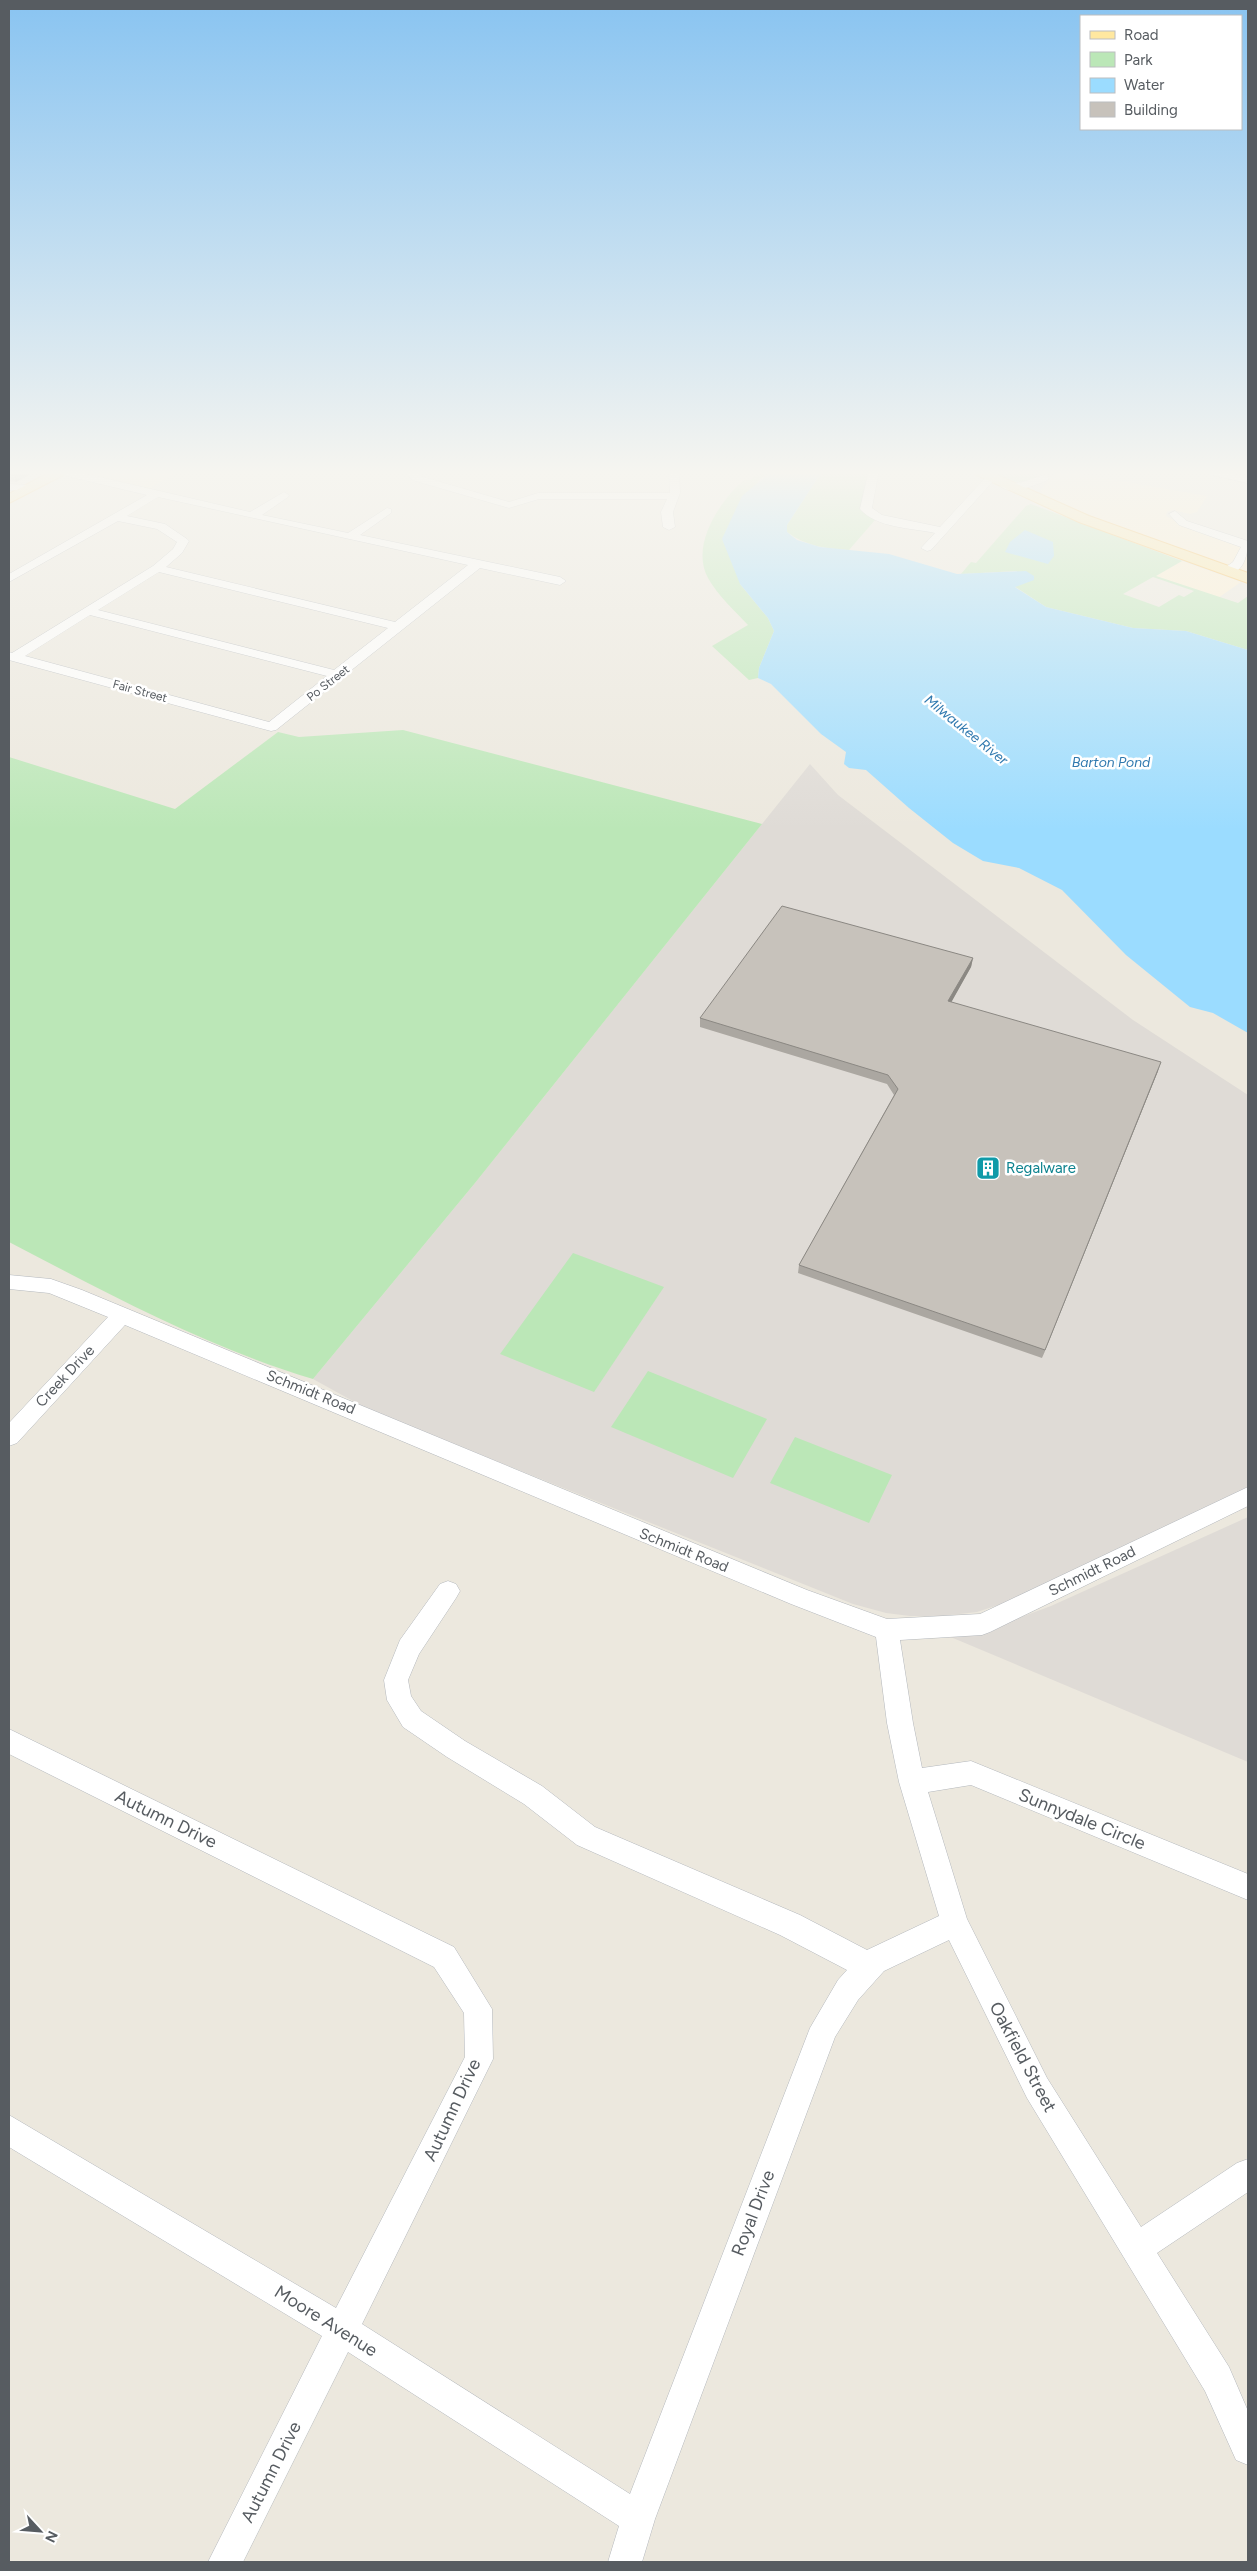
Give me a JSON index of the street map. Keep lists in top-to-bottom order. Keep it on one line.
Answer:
{"streets":{"street":["Po Street","Fair Street","Creek Drive","Schmidt Road","Autumn Drive","Sunnydale Circle","Oakfield Street","Royal Drive","Moore Avenue"]},"crossings":[["Po Street","Fair Street"],["Creek Drive","Schmidt Road"],["Schmidt Road","Oakfield Street"],["Autumn Drive","Moore Avenue"],["Sunnydale Circle","Oakfield Street"],["Oakfield Street","Royal Drive"],["Royal Drive","Moore Avenue"]],"water":["Milwaukee River","Barton Pond"],"places":{"building":["Regalware"]},"legend":["Road","Park","Water","Building"],"north":"bottom right"}
